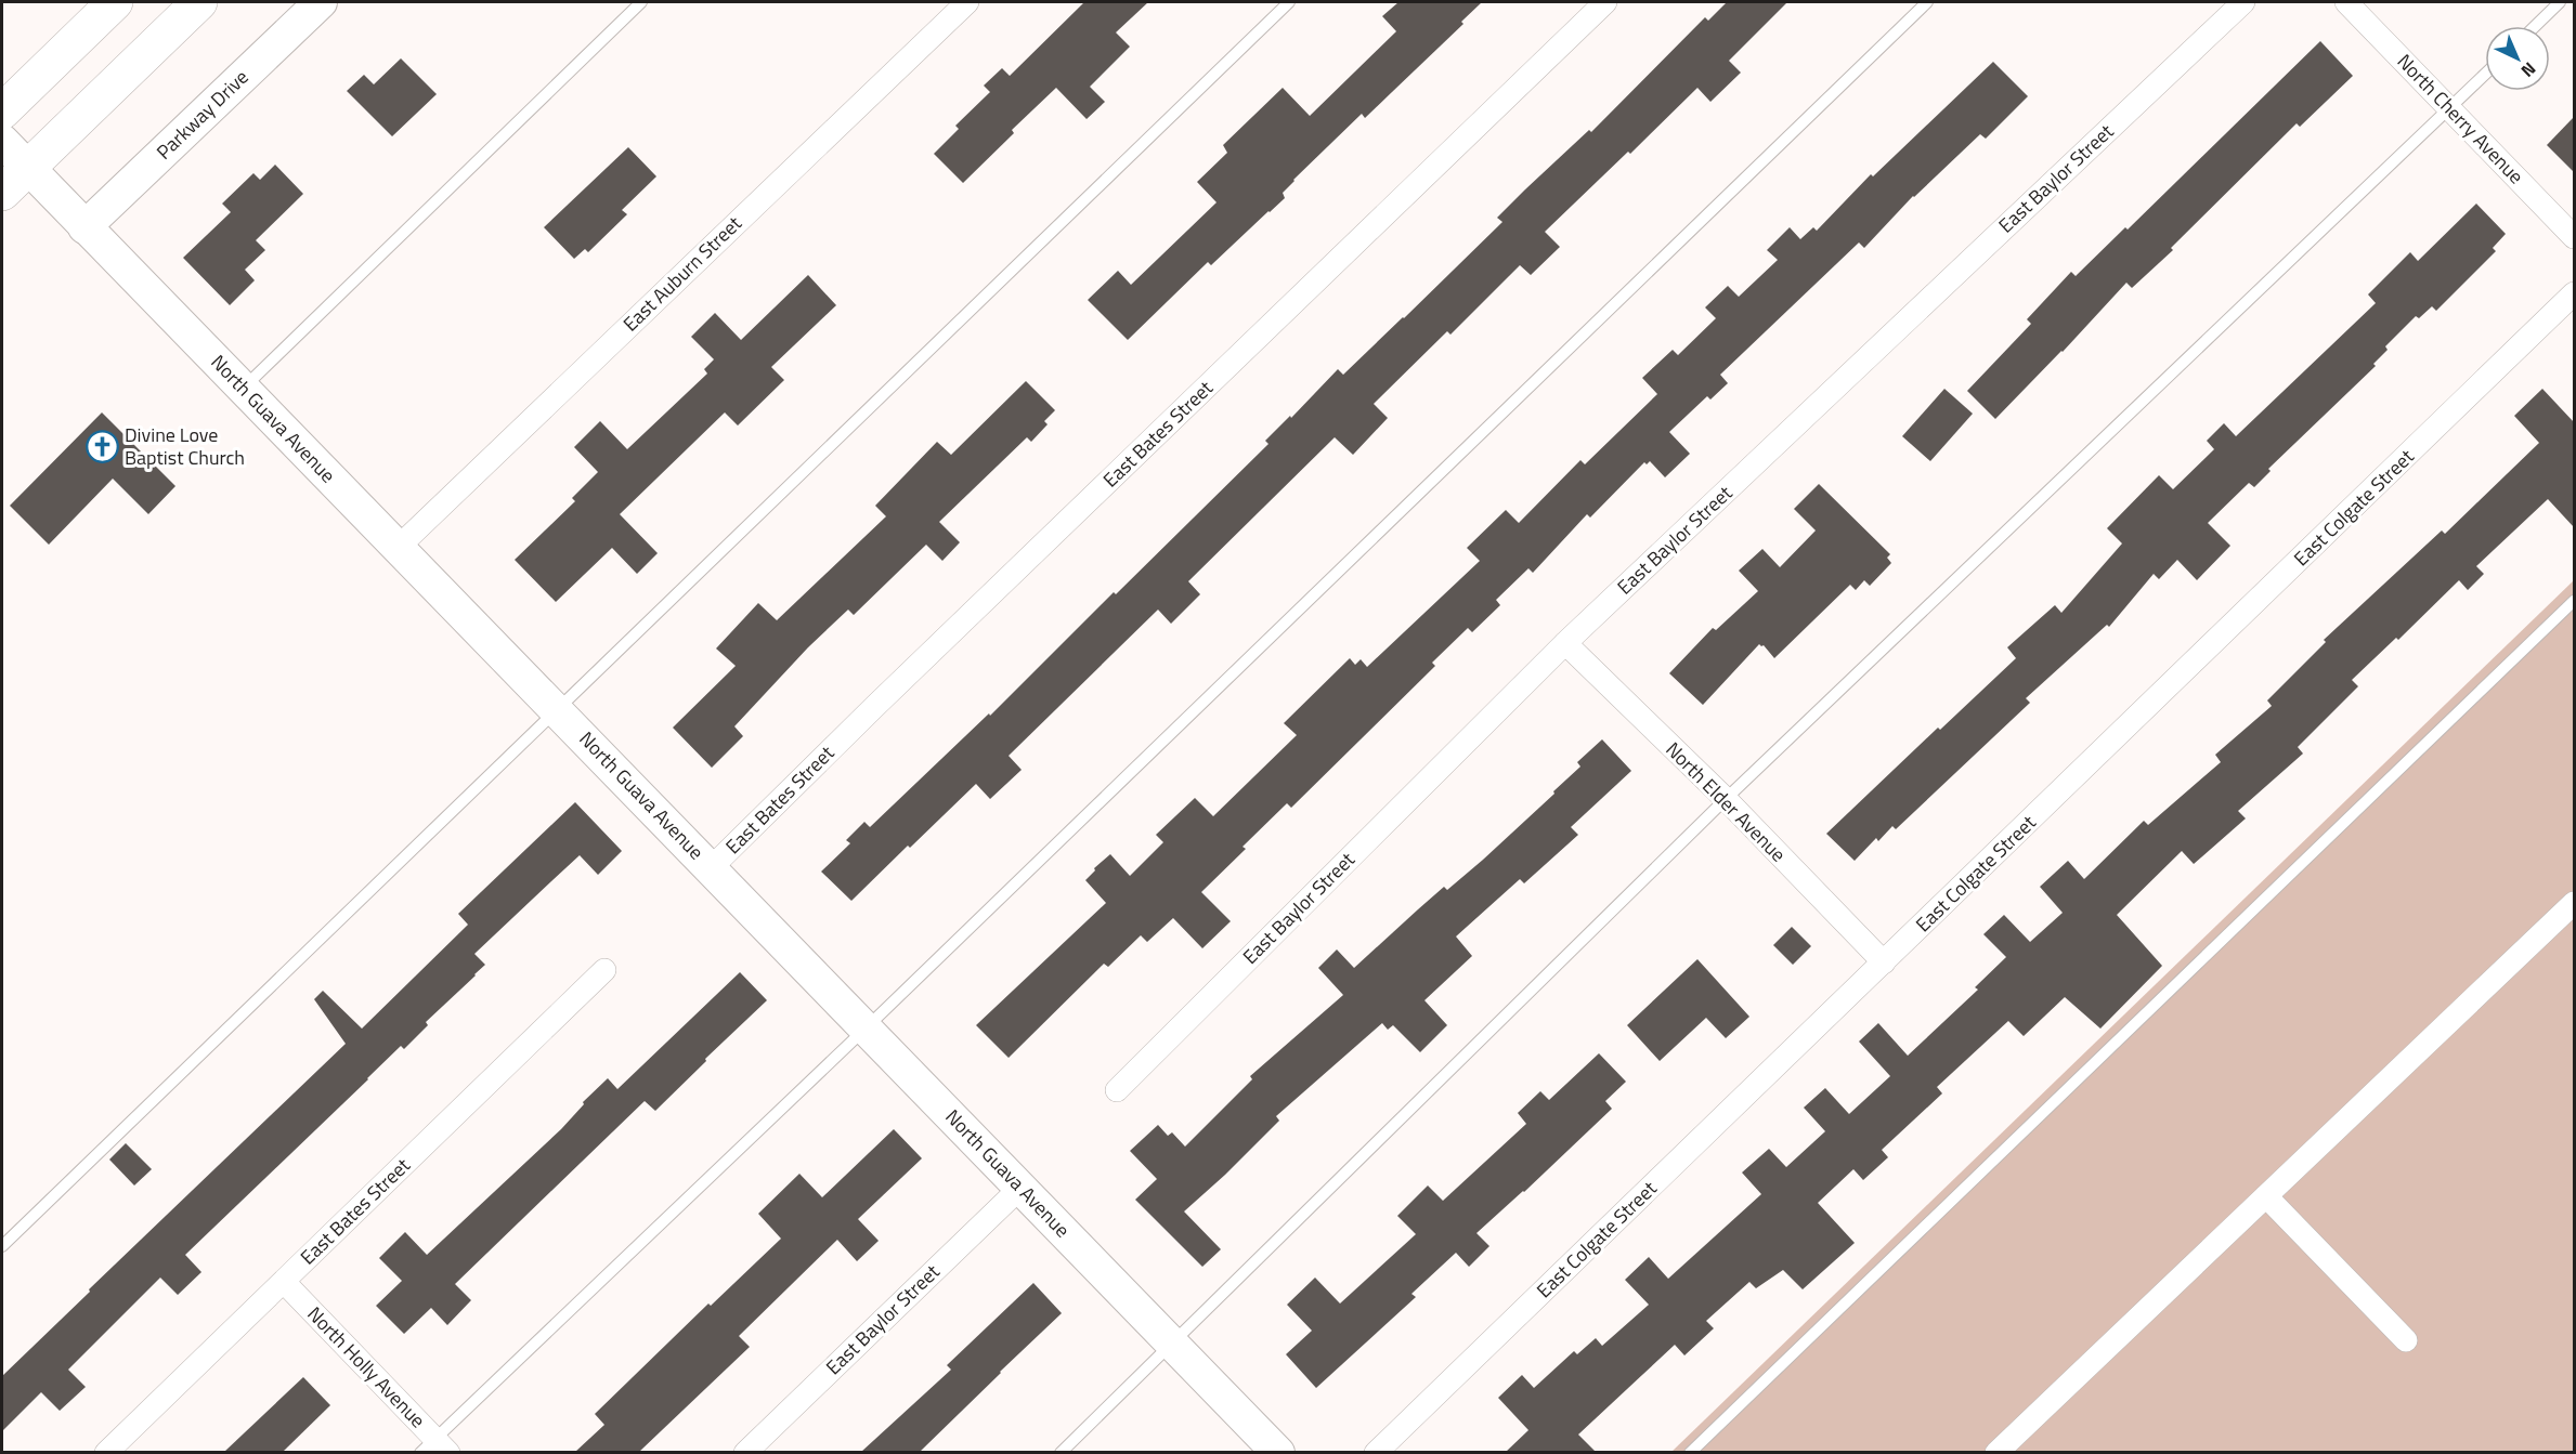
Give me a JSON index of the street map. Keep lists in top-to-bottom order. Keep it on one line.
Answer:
{"streets":{"street":["Parkway Drive","North Cherry Avenue","East Baylor Street","East Auburn Street","North Guava Avenue","East Bates Street","East Colgate Street","North Elder Avenue","North Holly Avenue"]},"crossings":[["Parkway Drive","North Guava Avenue"],["East Baylor Street","North Guava Avenue"],["East Baylor Street","North Elder Avenue"],["East Auburn Street","North Guava Avenue"],["North Guava Avenue","East Bates Street"],["East Bates Street","North Holly Avenue"],["East Colgate Street","North Elder Avenue"]],"places":{"church":["Divine Love Baptist Church"]},"north":"bottom right"}
